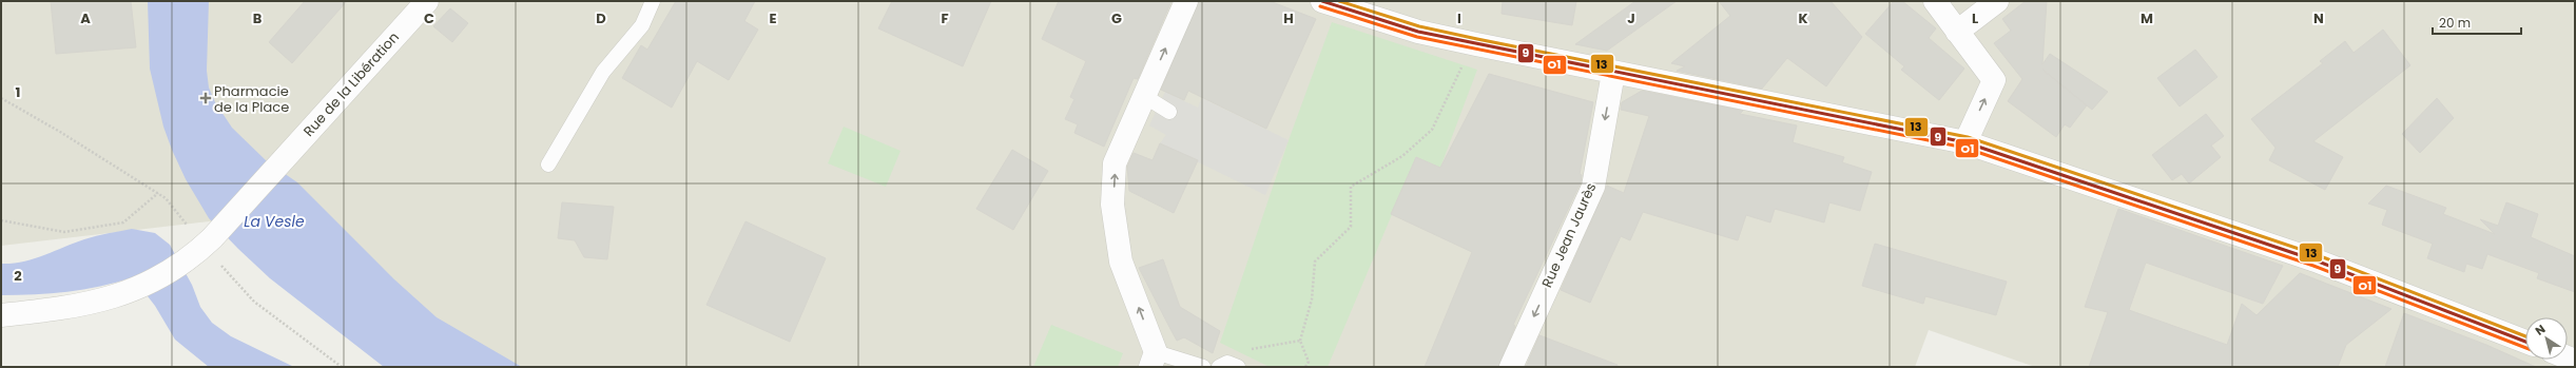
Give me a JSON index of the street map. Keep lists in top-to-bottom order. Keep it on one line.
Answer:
{"streets":{"street":["Rue de la Libération","Rue Jean Jaurès"]},"one_way":["Rue Jean Jaurès"],"water":["La Vesle"],"places":{"health":["Pharmacie de la Place"]},"lines":["transit line 9","transit line 13","transit line O1"],"scale_bar":"20 m","north":"top left","grid":{"columns":["A","B","C","D","E","F","G","H","I","J","K","L","M","N"],"rows":["1","2"]}}
